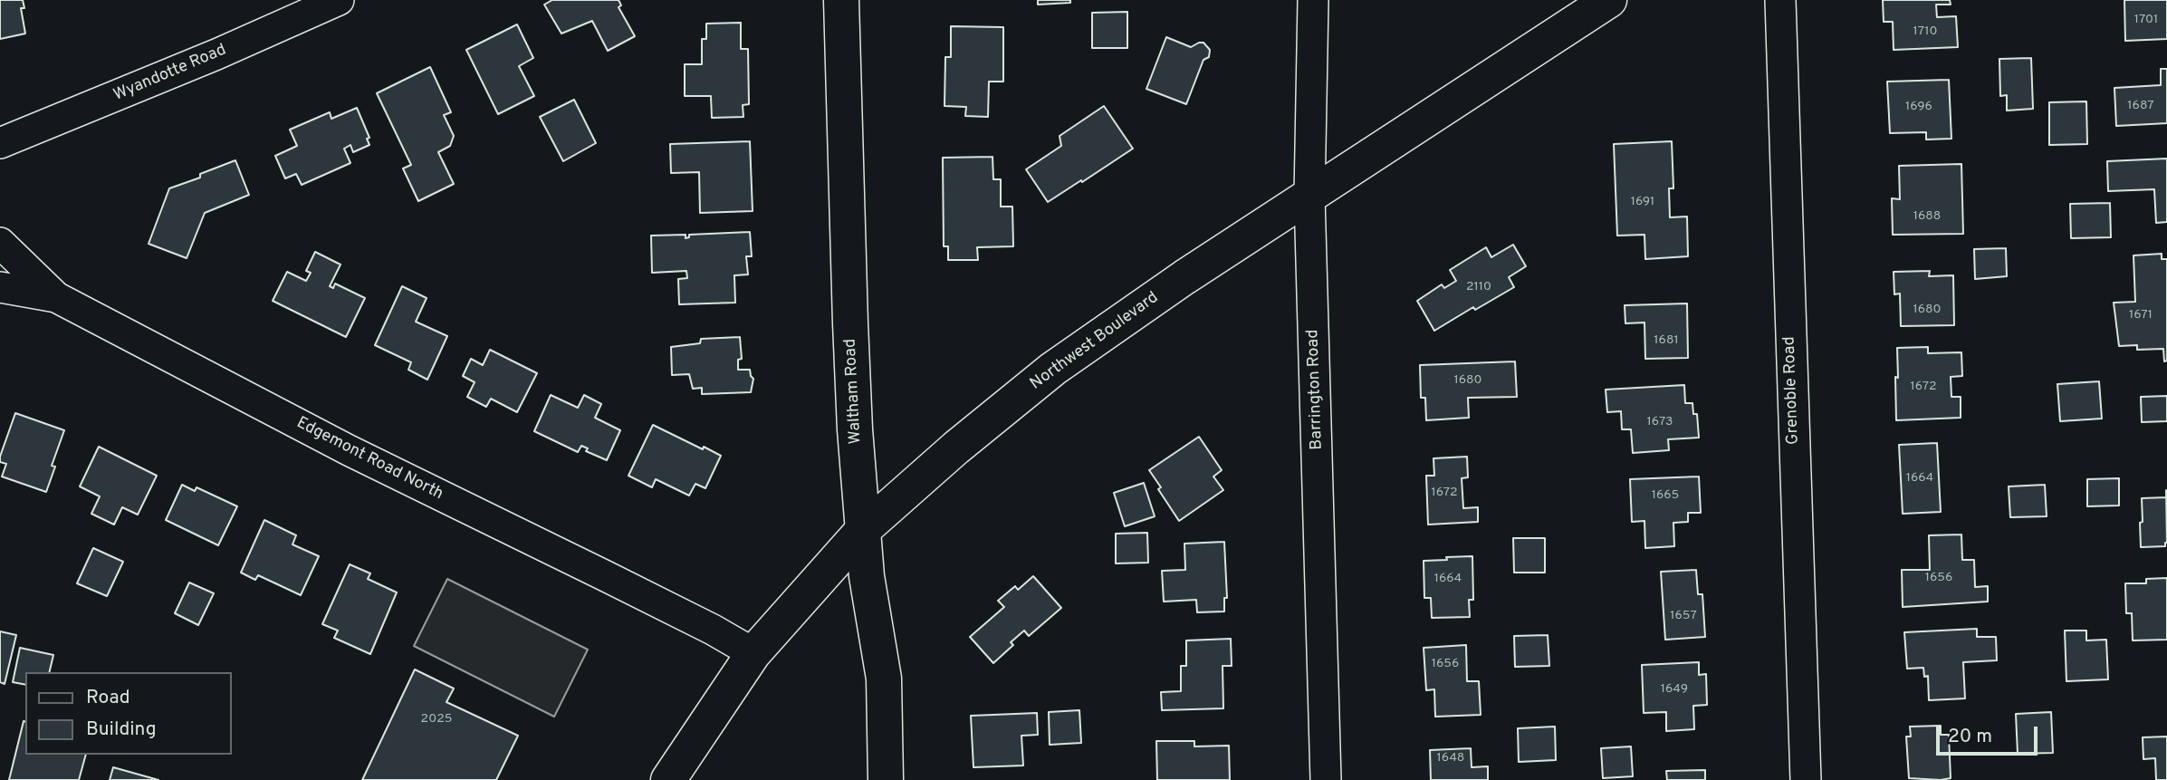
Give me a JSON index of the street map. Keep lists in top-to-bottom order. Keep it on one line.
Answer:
{"streets":{"main road":["Northwest Boulevard","Waltham Road"],"street":["Wyandotte Road","Barrington Road","Grenoble Road","Edgemont Road North"]},"crossings":[["Northwest Boulevard","Barrington Road"],["Northwest Boulevard","Waltham Road"],["Northwest Boulevard","Edgemont Road North"]],"house_numbers":["1701","1710","1687","1696","1691","1688","2110","1680","1671","1681","1680","1672","1673","1664","1672","1665","1656","1664","1657","1656","1649","2025","1648"],"legend":["Road","Building"],"scale_bar":"20 m"}
